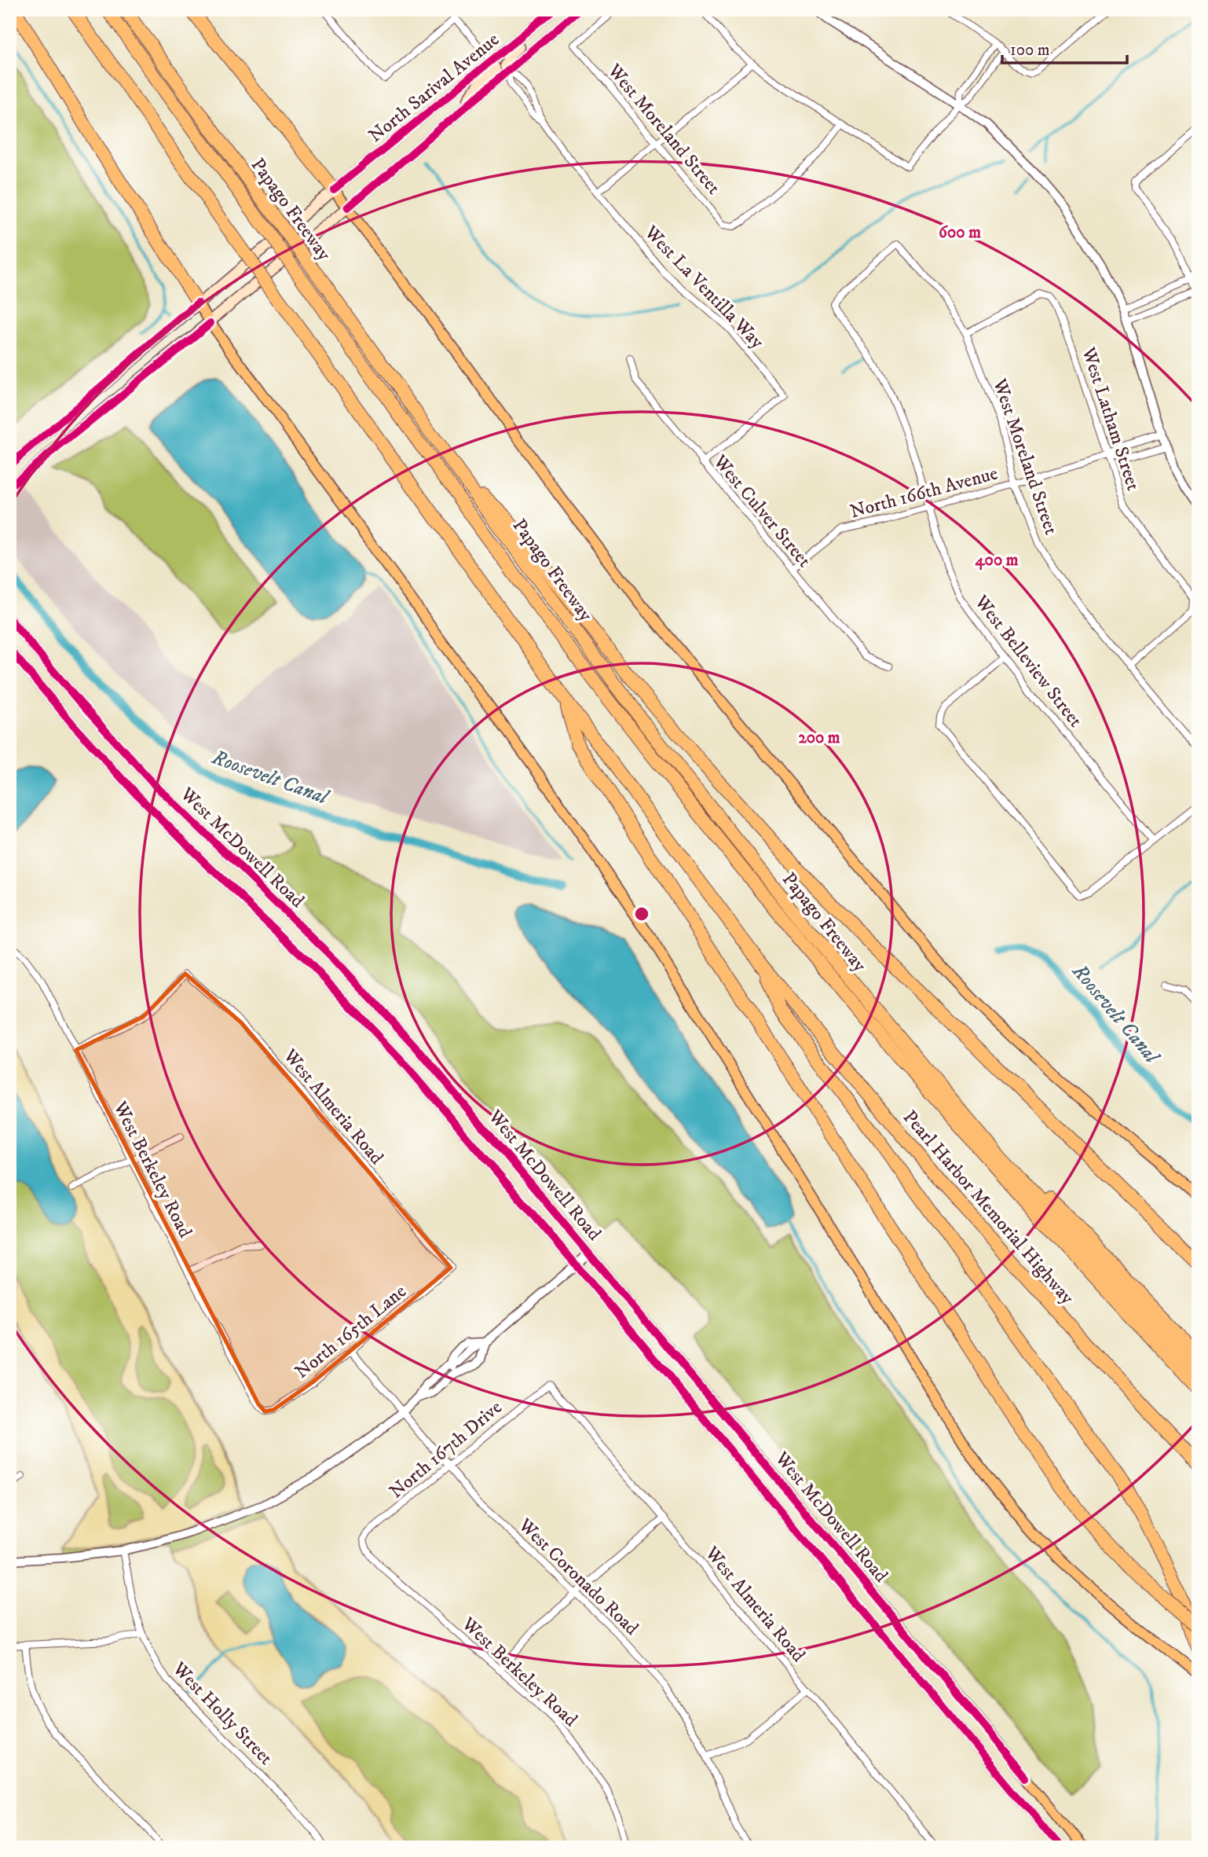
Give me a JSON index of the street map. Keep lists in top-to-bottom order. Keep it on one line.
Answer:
{"streets":{"highway":["Papago Freeway","Pearl Harbor Memorial Highway"],"main road":["North Sarival Avenue","West McDowell Road"],"street":["West Moreland Street","West La Ventilla Way","West Latham Street","North 166th Avenue","West Culver Street","West Belleview Street","West Almeria Road","West Berkeley Road","North 165th Lane","North 167th Drive","West Coronado Road","West Holly Street"]},"crossings":[["North Sarival Avenue","West La Ventilla Way"],["West Moreland Street","West Latham Street"],["West Moreland Street","North 166th Avenue"],["West Moreland Street","West Belleview Street"],["West La Ventilla Way","West Culver Street"],["West Latham Street","North 166th Avenue"],["North 166th Avenue","West Culver Street"],["North 166th Avenue","West Belleview Street"],["West Almeria Road","West Berkeley Road"],["West Almeria Road","North 165th Lane"],["West Almeria Road","North 167th Drive"],["West Berkeley Road","North 165th Lane"],["West Berkeley Road","North 167th Drive"],["North 165th Lane","West Coronado Road"],["North 167th Drive","West Coronado Road"]],"water":["Roosevelt Canal"],"scale_bar":"100 m","rings":["600 m","400 m","200 m"]}
